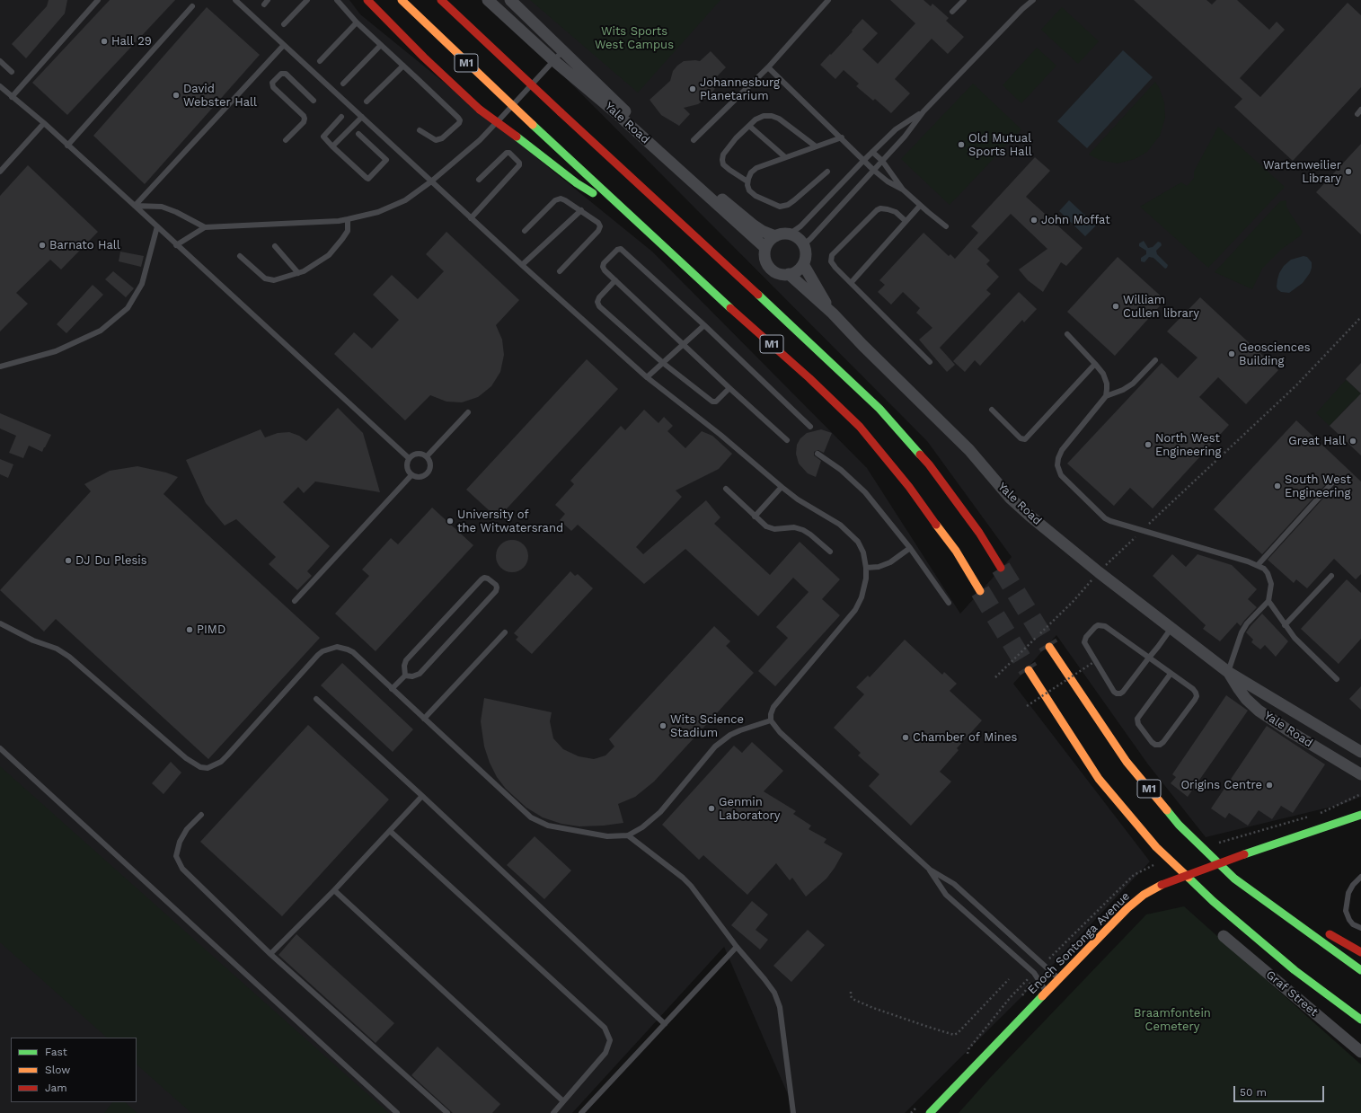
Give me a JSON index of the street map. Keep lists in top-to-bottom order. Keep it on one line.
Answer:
{"streets":{"main road":["M1","Enoch Sontonga Avenue"],"street":["Yale Road","Graf Street"]},"parks":["Wits Sports West Campus","Braamfontein Cemetery"],"places":["Hall 29","Johannesburg Planetarium","David Webster Hall","Old Mutual Sports Hall","Wartenweilier Library","John Moffat","Barnato Hall","William Cullen library","Geosciences Building","Great Hall","North West Engineering","South West Engineering","University of the Witwatersrand","DJ Du Plesis","PIMD","Wits Science Stadium","Chamber of Mines","Origins Centre","Genmin Laboratory"],"legend":["Fast","Slow","Jam"],"scale_bar":"50 m"}
